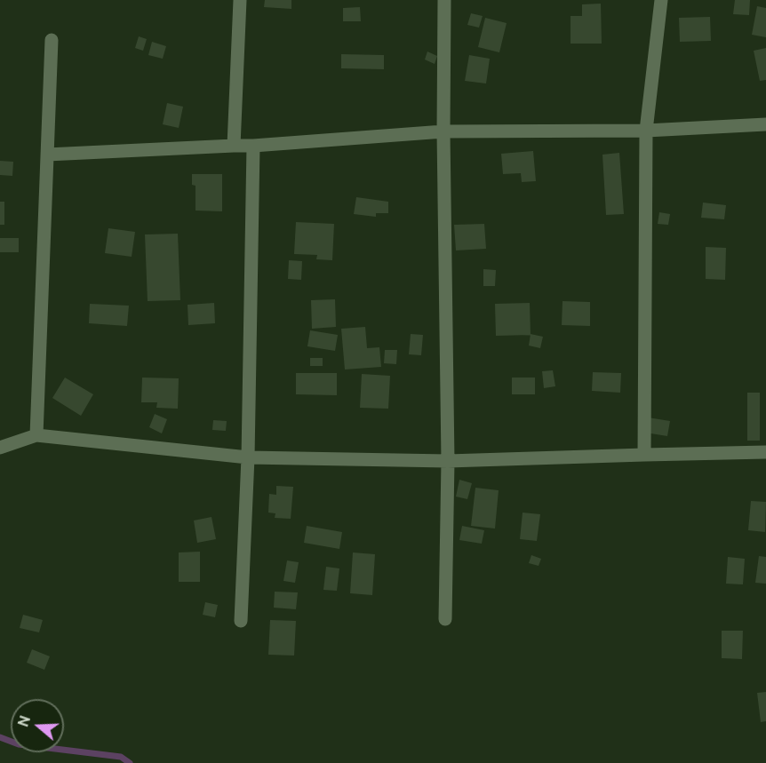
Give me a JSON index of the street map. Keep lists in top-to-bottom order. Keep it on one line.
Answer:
{"north":"left"}
